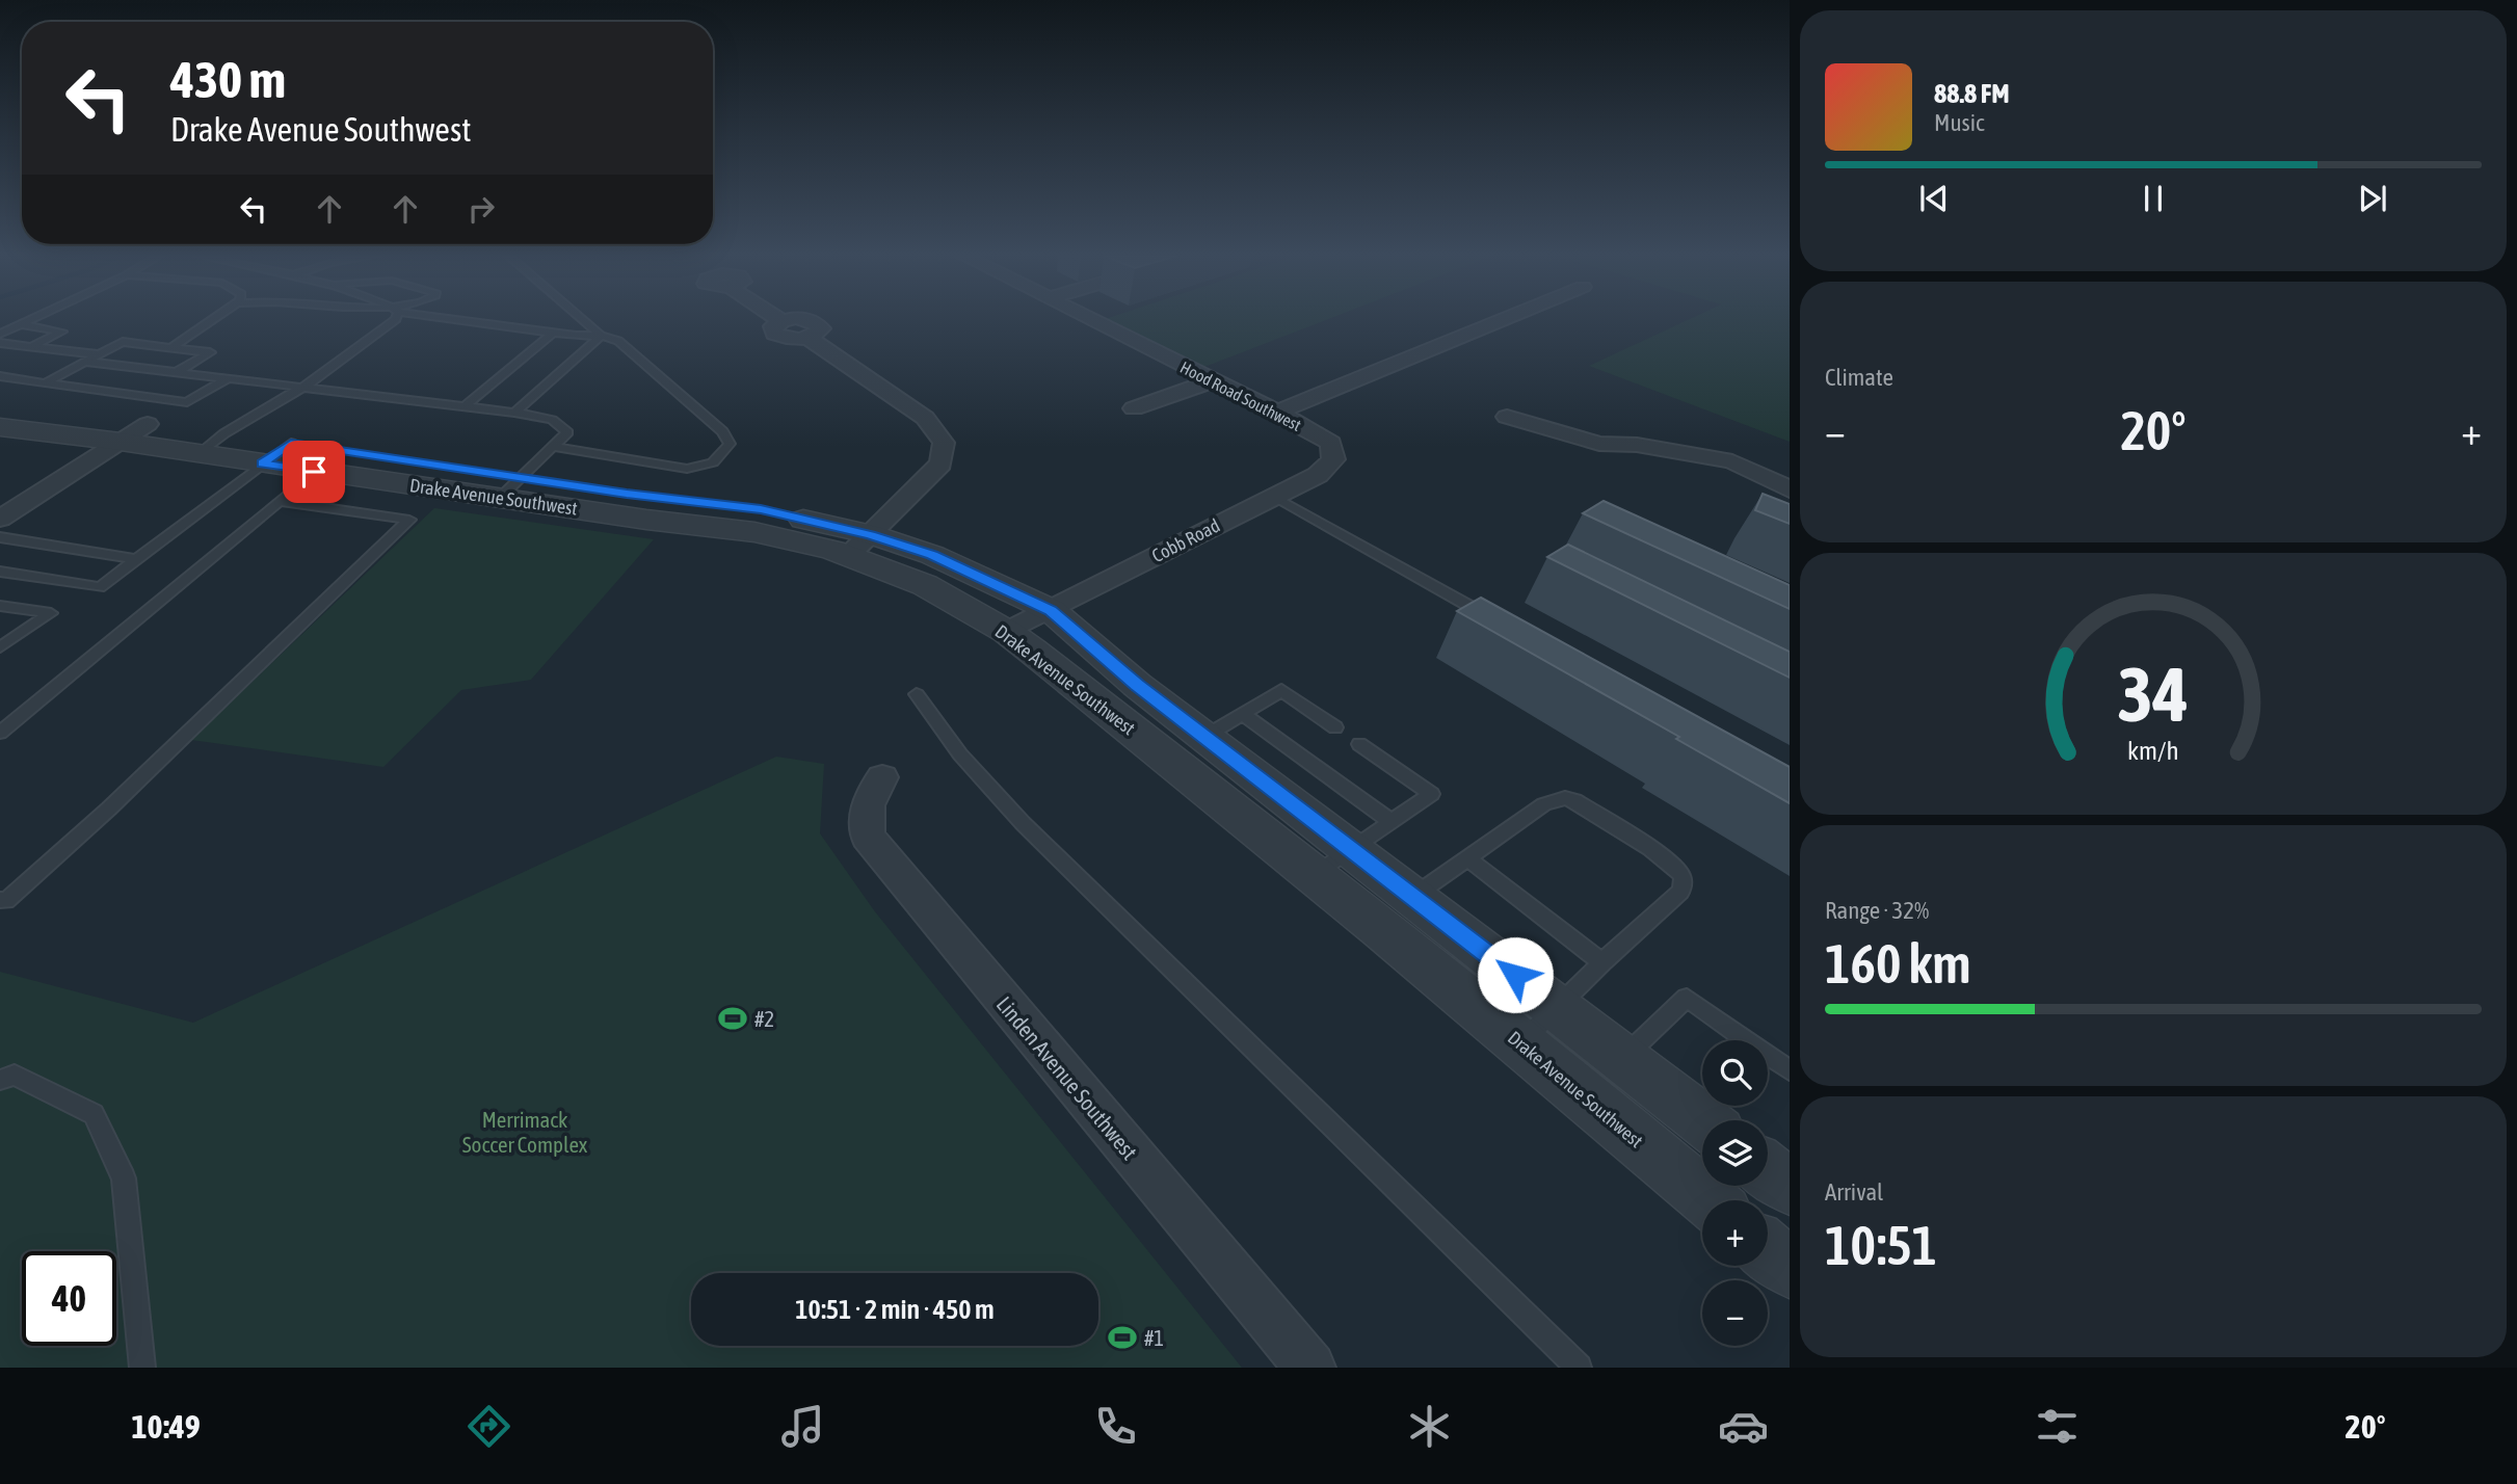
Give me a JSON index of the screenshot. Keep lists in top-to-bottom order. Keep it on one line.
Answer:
{"streets":{"street":["Hood Road Southwest","Drake Avenue Southwest","Cobb Road","Linden Avenue Southwest"]},"crossings":[["Hood Road Southwest","Cobb Road"],["Drake Avenue Southwest","Cobb Road"]],"parks":["Merrimack Soccer Complex"],"places":{"sports":["#2","#1"]},"page":{"turn":["430 m","Drake Avenue Southwest"],"song":["88.8 FM","Music"],"tile":["Climate",["Range · 32%","160 km"],["Arrival","10:51"]],"heat":["−","20°","+"],"map_buttons":["+","−"],"limit":"40","trip":"10:51 · 2 min · 450 m","tabs":["10:49","20°"],"gauge":["34","km/h"]}}
